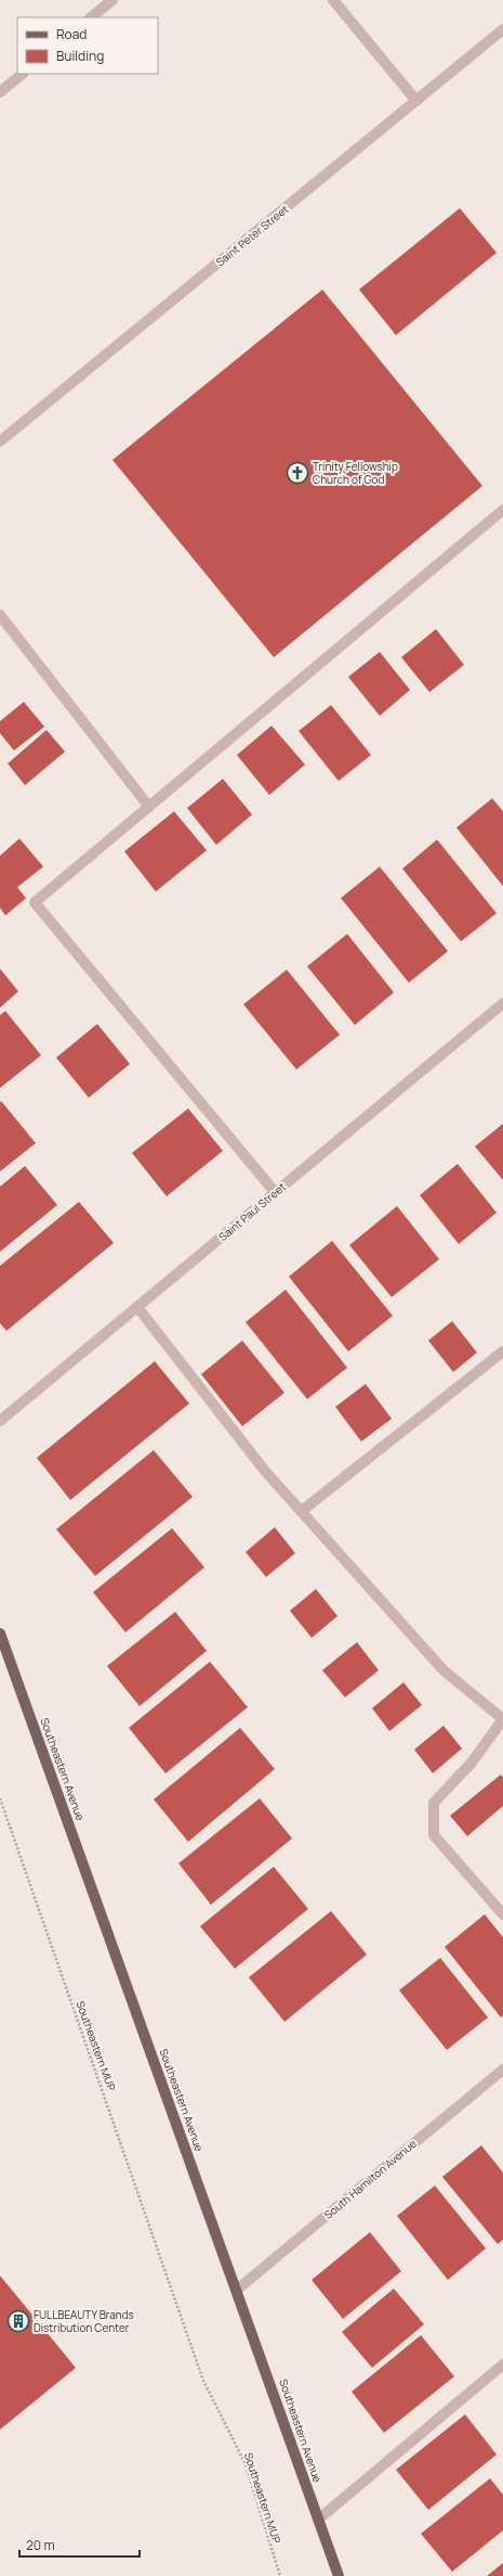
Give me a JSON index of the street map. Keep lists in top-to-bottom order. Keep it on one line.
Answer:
{"streets":{"main road":["Southeastern Avenue"],"street":["Saint Peter Street","Saint Paul Street","South Hamilton Avenue"],"path":["Southeastern MUP"]},"crossings":[["Southeastern Avenue","South Hamilton Avenue"]],"places":{"church":["Trinity Fellowship Church of God"],"building":["FULLBEAUTY Brands Distribution Center"]},"legend":["Road","Building"],"scale_bar":"20 m"}
